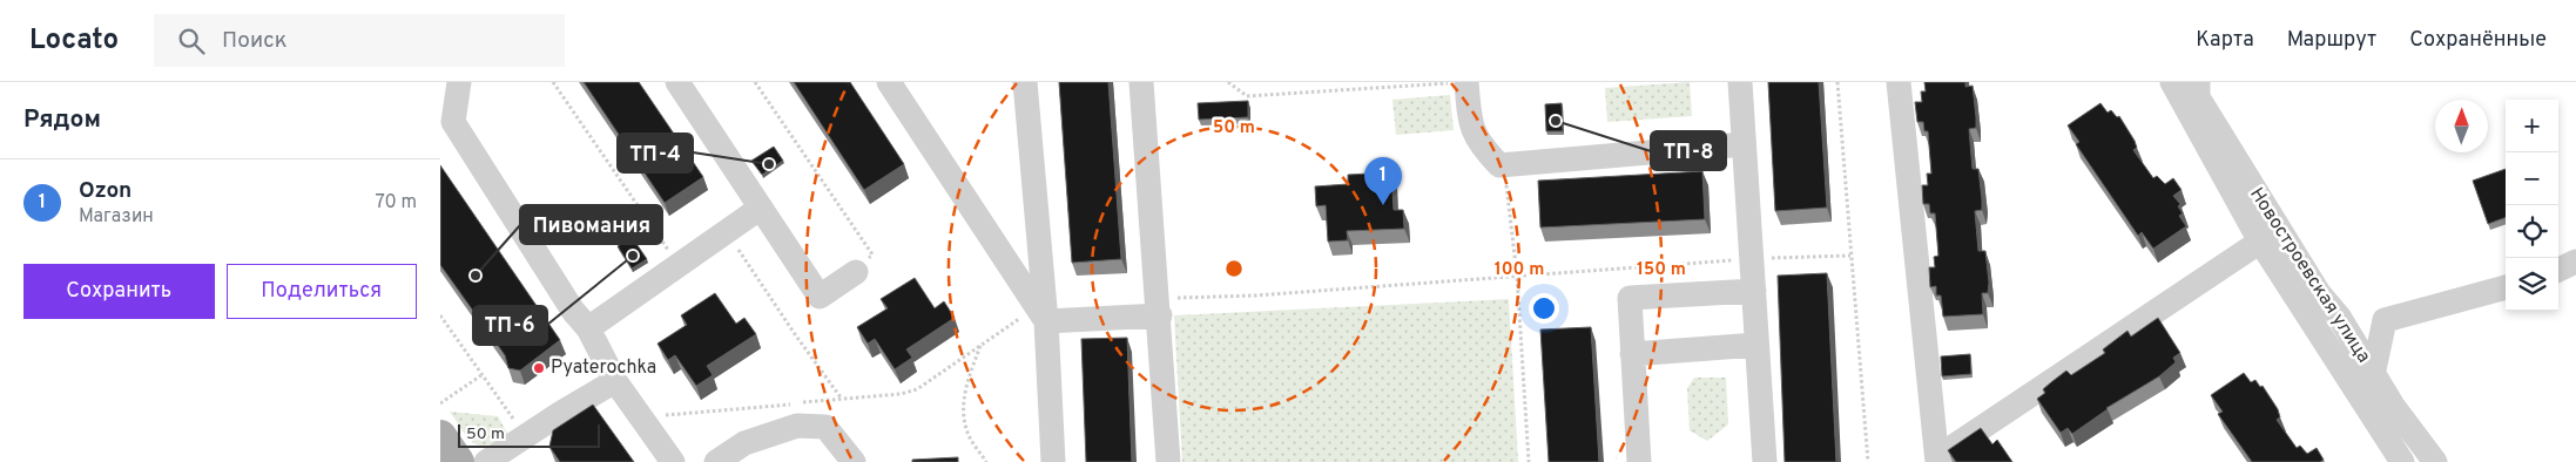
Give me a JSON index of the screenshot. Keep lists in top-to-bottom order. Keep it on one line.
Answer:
{"streets":{"street":["Новостроевская улица"]},"places":["ТП-8","ТП-4","ТП-6","Пивомания","Pyaterochka"],"scale_bar":"50 m","north":"top","page":{"header":"Locato","search":"Поиск","nav":["Карта","Маршрут","Сохранённые"],"heading":"Рядом","map_buttons":["+","−"],"pins":"1","list":[{"mark":"1","name":"Ozon","note":"Магазин","value":"70 m"}],"buttons":["Сохранить","Поделиться"],"scale":"50 m"},"rings":["50 m","100 m","150 m"]}
